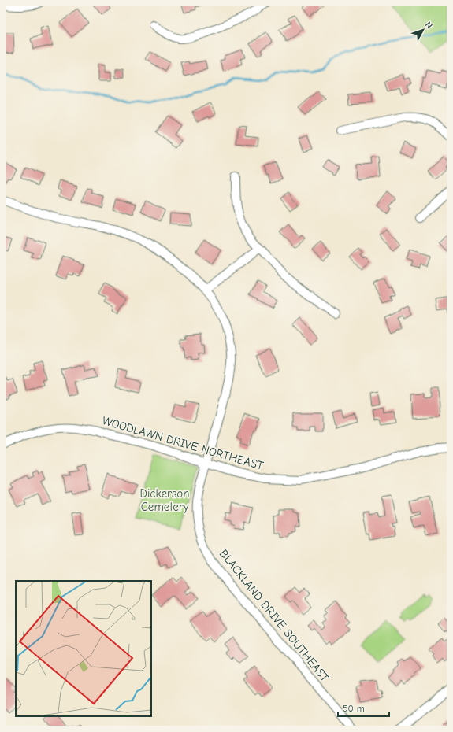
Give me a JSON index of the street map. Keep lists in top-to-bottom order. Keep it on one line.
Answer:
{"streets":{"street":["WOODLAWN DRIVE NORTHEAST","BLACKLAND DRIVE SOUTHEAST"]},"crossings":[["WOODLAWN DRIVE NORTHEAST","BLACKLAND DRIVE SOUTHEAST"]],"parks":["Dickerson Cemetery"],"scale_bar":"50 m","north":"top right"}
